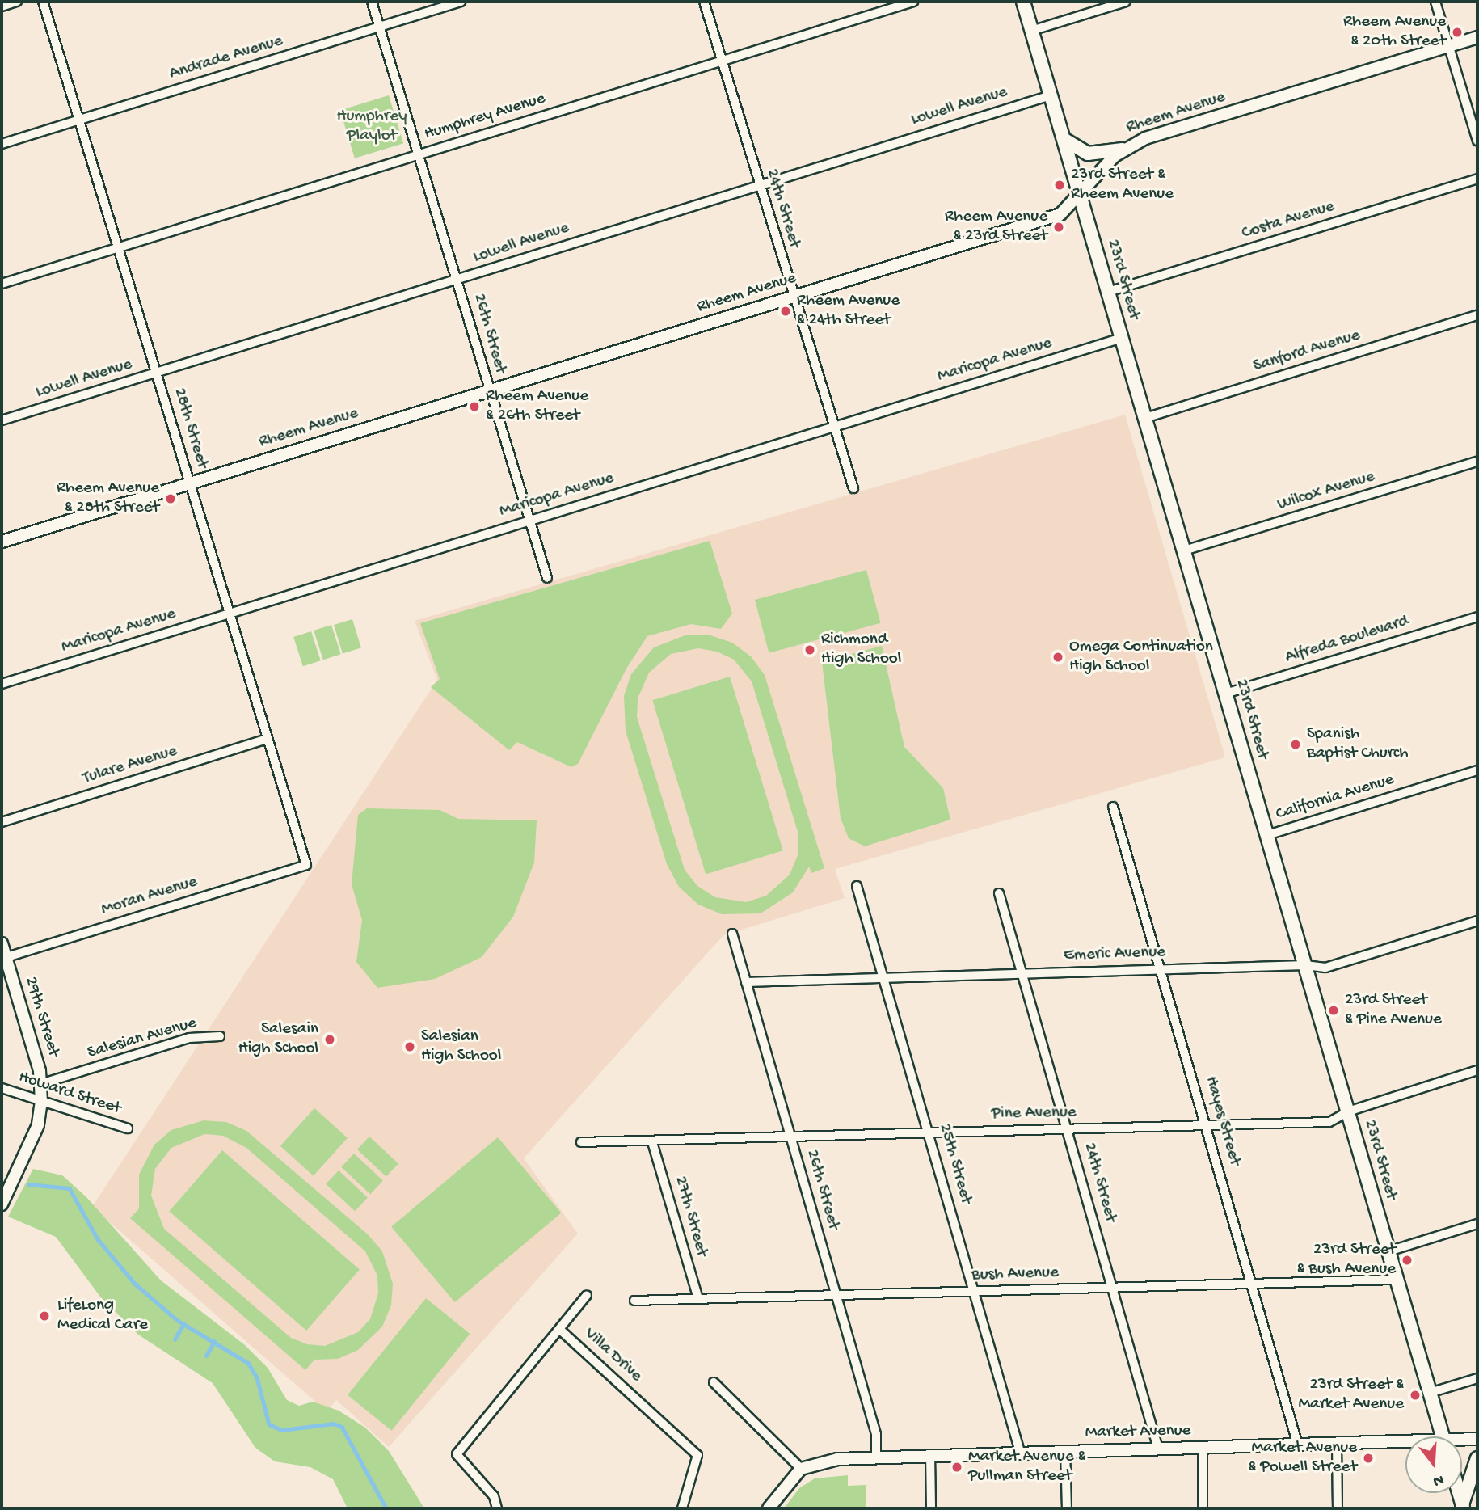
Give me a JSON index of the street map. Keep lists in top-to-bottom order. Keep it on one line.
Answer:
{"streets":{"main road":["23rd Street"],"street":["Andrade Avenue","Lowell Avenue","Rheem Avenue","Humphrey Avenue","24th Street","Costa Avenue","26th Street","Sanford Avenue","Maricopa Avenue","28th Street","Wilcox Avenue","Alfreda Boulevard","Tulare Avenue","California Avenue","Moran Avenue","Emeric Avenue","29th Street","Salesian Avenue","Howard Street","Pine Avenue","Hayes Street","25th Street","27th Street","Bush Avenue","Villa Drive","Market Avenue"]},"crossings":[["Andrade Avenue","26th Street"],["Andrade Avenue","28th Street"],["Lowell Avenue","24th Street"],["Lowell Avenue","23rd Street"],["Lowell Avenue","26th Street"],["Lowell Avenue","28th Street"],["Rheem Avenue","24th Street"],["Rheem Avenue","23rd Street"],["Rheem Avenue","26th Street"],["Rheem Avenue","28th Street"],["Humphrey Avenue","24th Street"],["Humphrey Avenue","26th Street"],["Humphrey Avenue","28th Street"],["24th Street","Maricopa Avenue"],["24th Street","Emeric Avenue"],["24th Street","Pine Avenue"],["24th Street","Bush Avenue"],["24th Street","Market Avenue"],["Costa Avenue","23rd Street"],["23rd Street","Sanford Avenue"],["23rd Street","Maricopa Avenue"],["23rd Street","Wilcox Avenue"],["23rd Street","Alfreda Boulevard"],["23rd Street","California Avenue"],["23rd Street","Emeric Avenue"],["23rd Street","Pine Avenue"],["23rd Street","Bush Avenue"],["26th Street","Maricopa Avenue"],["26th Street","Emeric Avenue"],["26th Street","Pine Avenue"],["26th Street","Bush Avenue"],["26th Street","Market Avenue"],["Maricopa Avenue","28th Street"],["28th Street","Tulare Avenue"],["28th Street","Moran Avenue"],["Moran Avenue","29th Street"],["Emeric Avenue","Hayes Street"],["Emeric Avenue","25th Street"],["29th Street","Salesian Avenue"],["29th Street","Howard Street"],["Pine Avenue","Hayes Street"],["Pine Avenue","25th Street"],["Pine Avenue","27th Street"],["Hayes Street","Bush Avenue"],["Hayes Street","Market Avenue"],["25th Street","Bush Avenue"],["25th Street","Market Avenue"],["27th Street","Bush Avenue"]],"parks":["Humphrey Playlot"],"places":["Rheem Avenue & 20th Street","23rd Street & Rheem Avenue","Rheem Avenue & 23rd Street","Rheem Avenue & 24th Street","Rheem Avenue & 26th Street","Rheem Avenue & 28th Street","Richmond High School","Omega Continuation High School","Spanish Baptist Church","23rd Street & Pine Avenue","Salesain High School","Salesian High School","23rd Street & Bush Avenue","LifeLong Medical Care","23rd Street & Market Avenue","Market Avenue & Powell Street","Market Avenue & Pullman Street"],"north":"bottom"}
